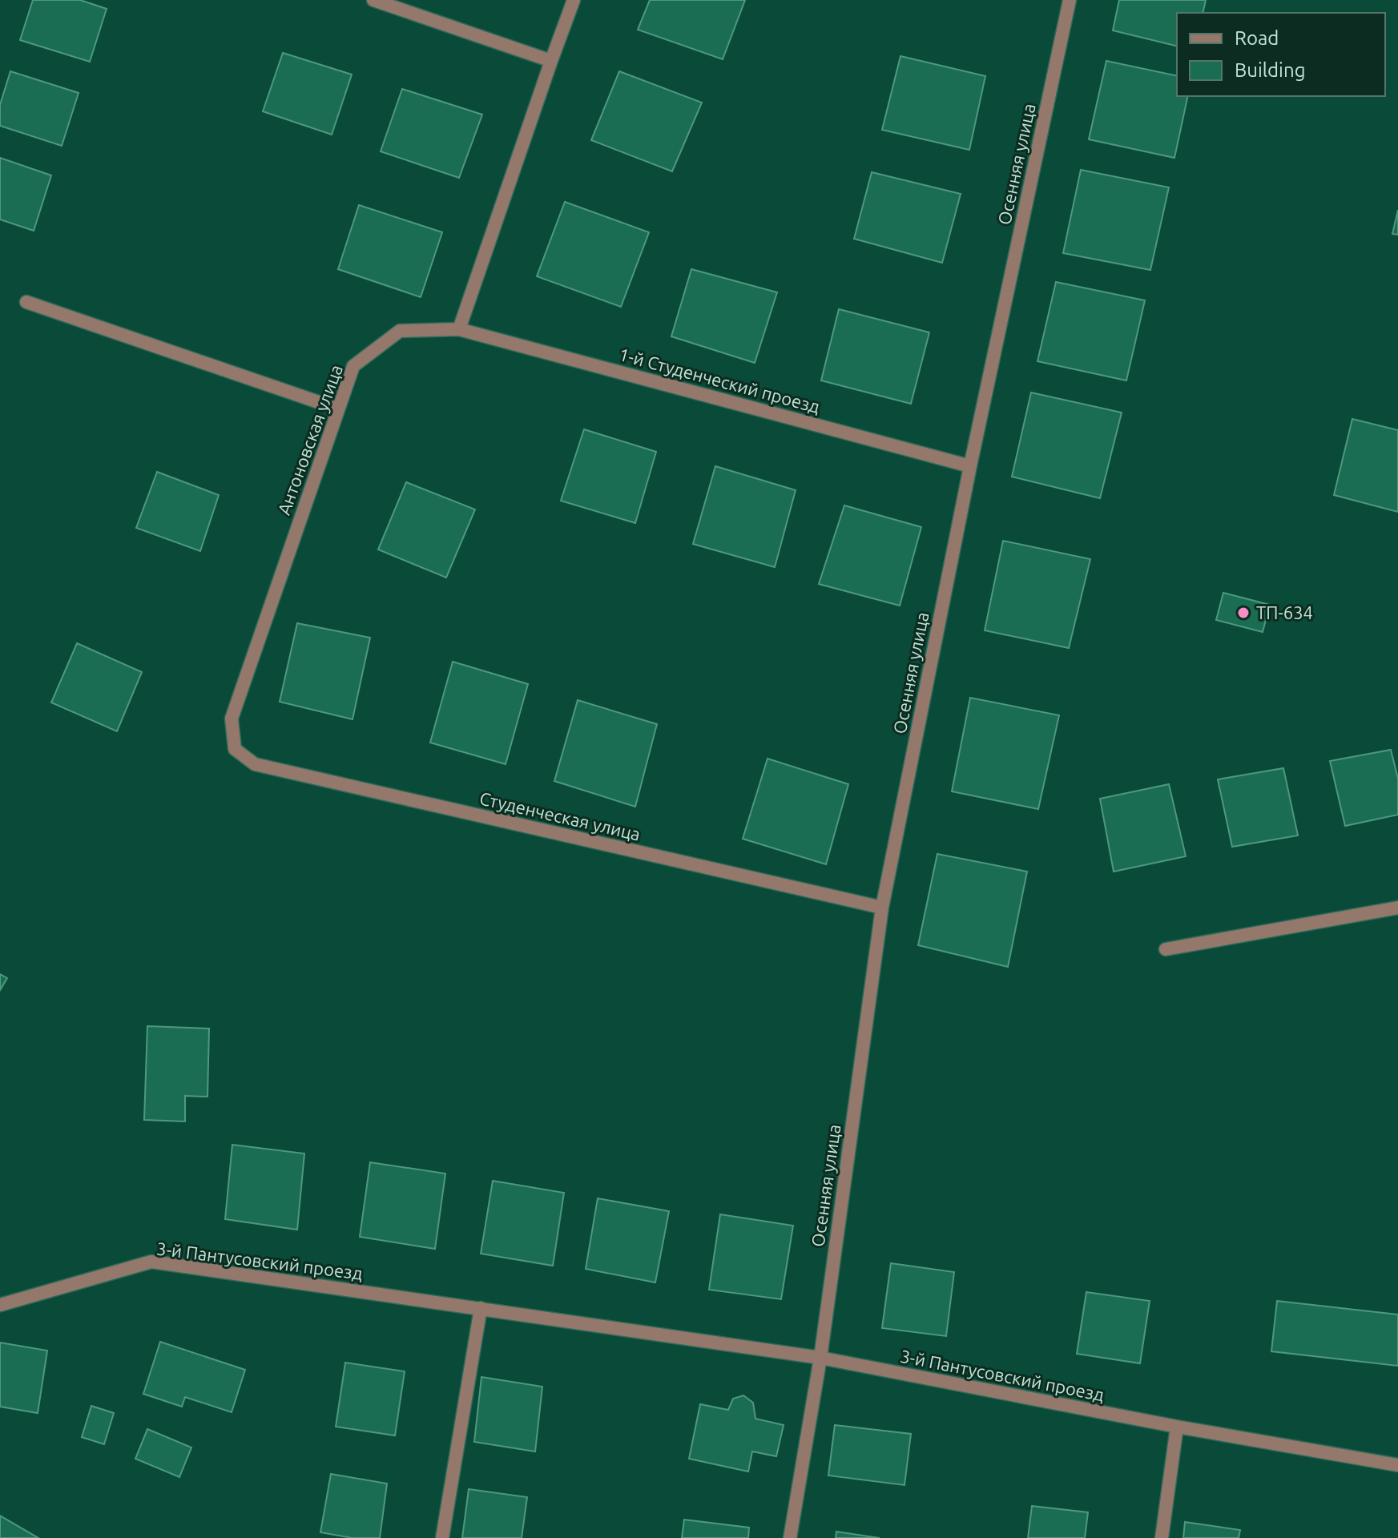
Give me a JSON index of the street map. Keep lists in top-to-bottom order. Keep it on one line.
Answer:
{"streets":{"street":["Осенняя улица","1-й Студенческий проезд","Антоновская улица","Студенческая улица","3-й Пантусовский проезд"]},"crossings":[["Осенняя улица","1-й Студенческий проезд"],["Осенняя улица","Студенческая улица"],["Осенняя улица","3-й Пантусовский проезд"],["1-й Студенческий проезд","Антоновская улица"],["Антоновская улица","Студенческая улица"]],"places":["ТП-634"],"legend":["Road","Building"]}
